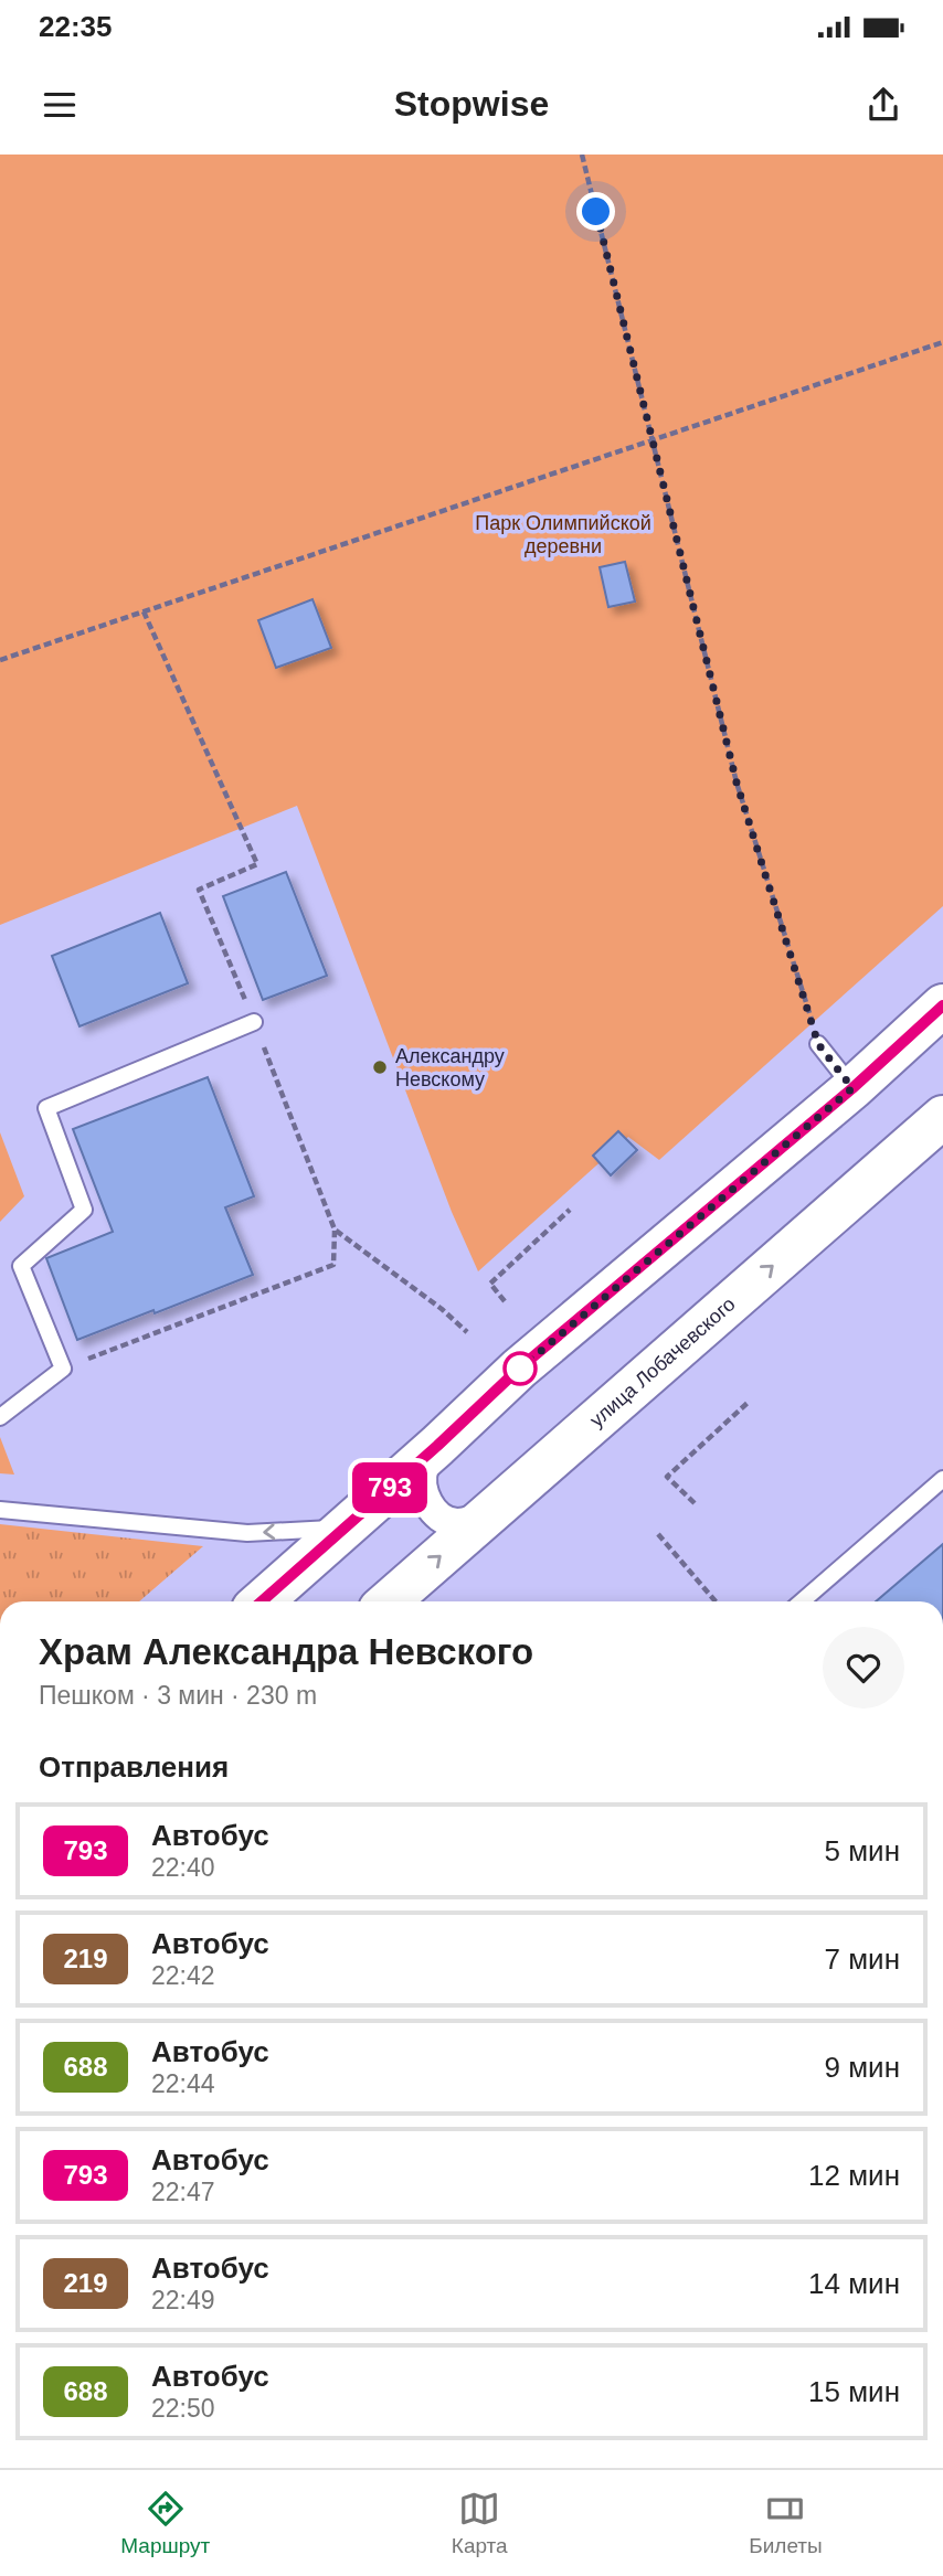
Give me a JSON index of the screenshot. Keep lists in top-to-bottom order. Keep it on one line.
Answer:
{"streets":{"main road":["улица Лобачевского"]},"parks":["Парк Олимпийской деревни"],"places":["Александру Невскому"],"lines":["bus line 793"],"page":{"status":"22:35","header":"Stopwise","on_map":"793","heading":[["Храм Александра Невского","Пешком · 3 мин · 230 m"],"Отправления"],"list":[{"mark":"793","name":"Автобус","note":"22:40","value":"5 мин"},{"mark":"219","name":"Автобус","note":"22:42","value":"7 мин"},{"mark":"688","name":"Автобус","note":"22:44","value":"9 мин"},{"mark":"793","name":"Автобус","note":"22:47","value":"12 мин"},{"mark":"219","name":"Автобус","note":"22:49","value":"14 мин"},{"mark":"688","name":"Автобус","note":"22:50","value":"15 мин"}],"tabs":["Маршрут","Карта","Билеты"]}}
